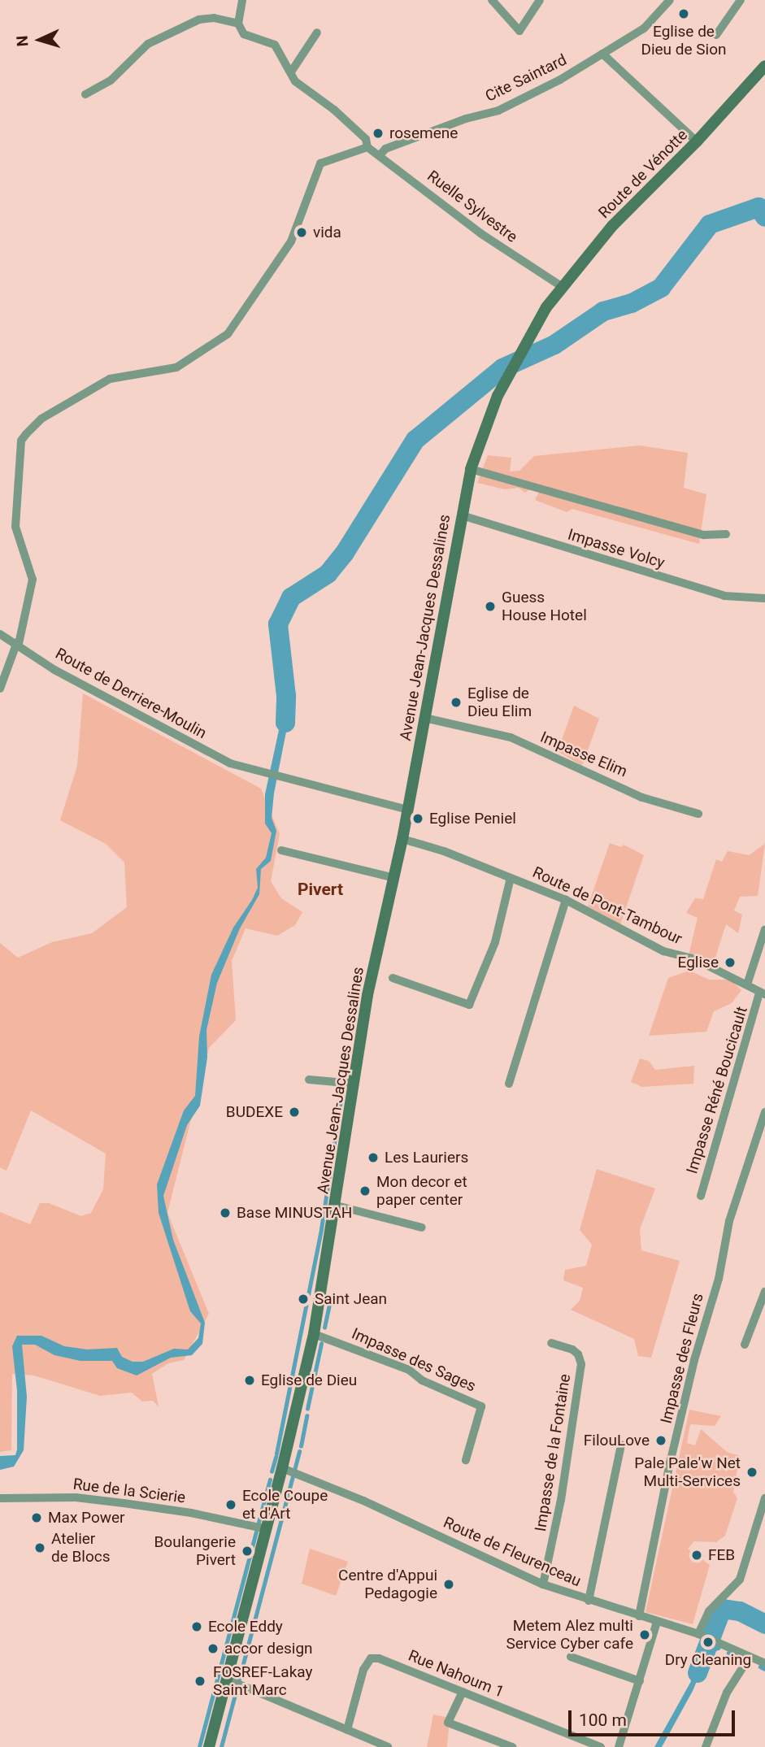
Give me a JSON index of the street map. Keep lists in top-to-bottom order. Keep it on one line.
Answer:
{"streets":{"street":["Cite Saintard","Route de Vénotte","Ruelle Sylvestre","Impasse Volcy","Avenue Jean-Jacques Dessalines","Route de Derriere-Moulin","Impasse Elim","Route de Pont-Tambour","Impasse Réné Boucicault","Impasse des Fleurs","Impasse des Sages","Impasse de la Fontaine","Rue de la Scierie","Route de Fleurenceau","Rue Nahoum 1"]},"crossings":[["Cite Saintard","Ruelle Sylvestre"],["Route de Vénotte","Ruelle Sylvestre"],["Route de Vénotte","Avenue Jean-Jacques Dessalines"],["Impasse Volcy","Avenue Jean-Jacques Dessalines"],["Avenue Jean-Jacques Dessalines","Route de Derriere-Moulin"],["Avenue Jean-Jacques Dessalines","Impasse Elim"],["Avenue Jean-Jacques Dessalines","Route de Pont-Tambour"],["Avenue Jean-Jacques Dessalines","Impasse des Sages"],["Avenue Jean-Jacques Dessalines","Rue de la Scierie"],["Avenue Jean-Jacques Dessalines","Route de Fleurenceau"],["Route de Pont-Tambour","Impasse Réné Boucicault"],["Impasse des Fleurs","Route de Fleurenceau"],["Impasse de la Fontaine","Route de Fleurenceau"]],"districts":["Pivert"],"places":["Eglise de Dieu de Sion","rosemene","vida","Guess House Hotel","Eglise de Dieu Elim","Eglise Peniel","Eglise","BUDEXE","Les Lauriers","Mon decor et paper center","Base MINUSTAH","Saint Jean","Eglise de Dieu","FilouLove","Pale Pale'w Net Multi-Services","Ecole Coupe et d'Art","Max Power","Atelier de Blocs","Boulangerie Pivert","FEB","Centre d'Appui Pedagogie","Ecole Eddy","Metem Alez multi Service Cyber cafe","Dry Cleaning","accor design","FOSREF-Lakay Saint Marc"],"scale_bar":"100 m","north":"left"}
